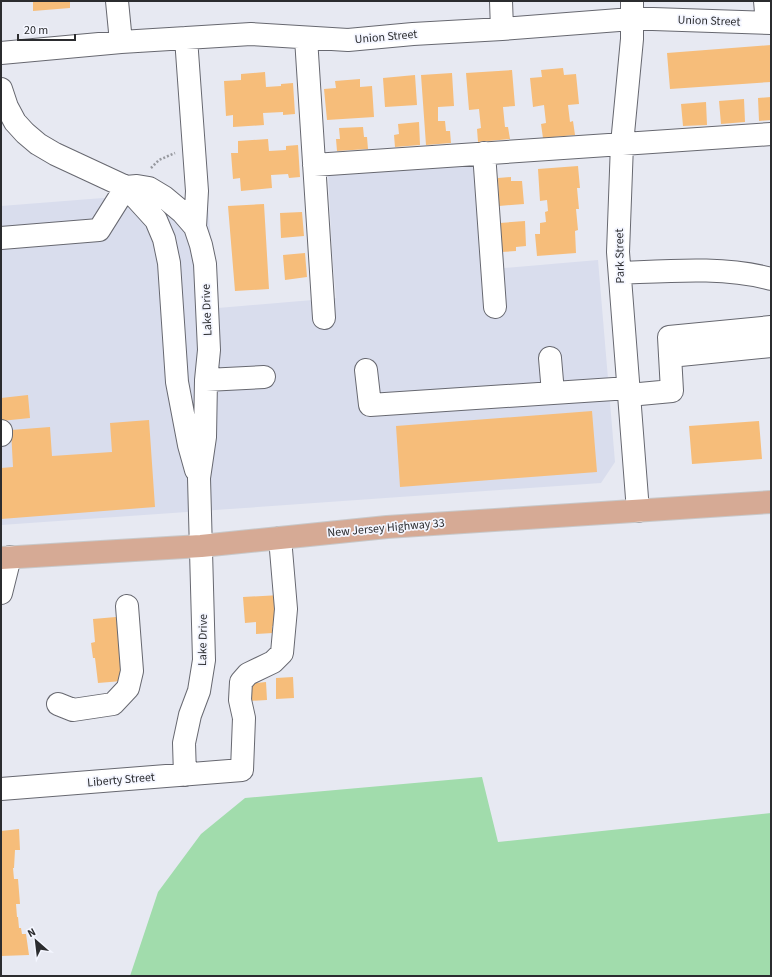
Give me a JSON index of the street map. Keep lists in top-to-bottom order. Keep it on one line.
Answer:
{"streets":{"main road":["New Jersey Highway 33"],"street":["Union Street","Park Street","Lake Drive","Liberty Street"]},"crossings":[["Union Street","Park Street"],["Park Street","New Jersey Highway 33"],["Lake Drive","New Jersey Highway 33"],["Lake Drive","Liberty Street"],["New Jersey Highway 33","Liberty Street"]],"scale_bar":"20 m","north":"top left"}
